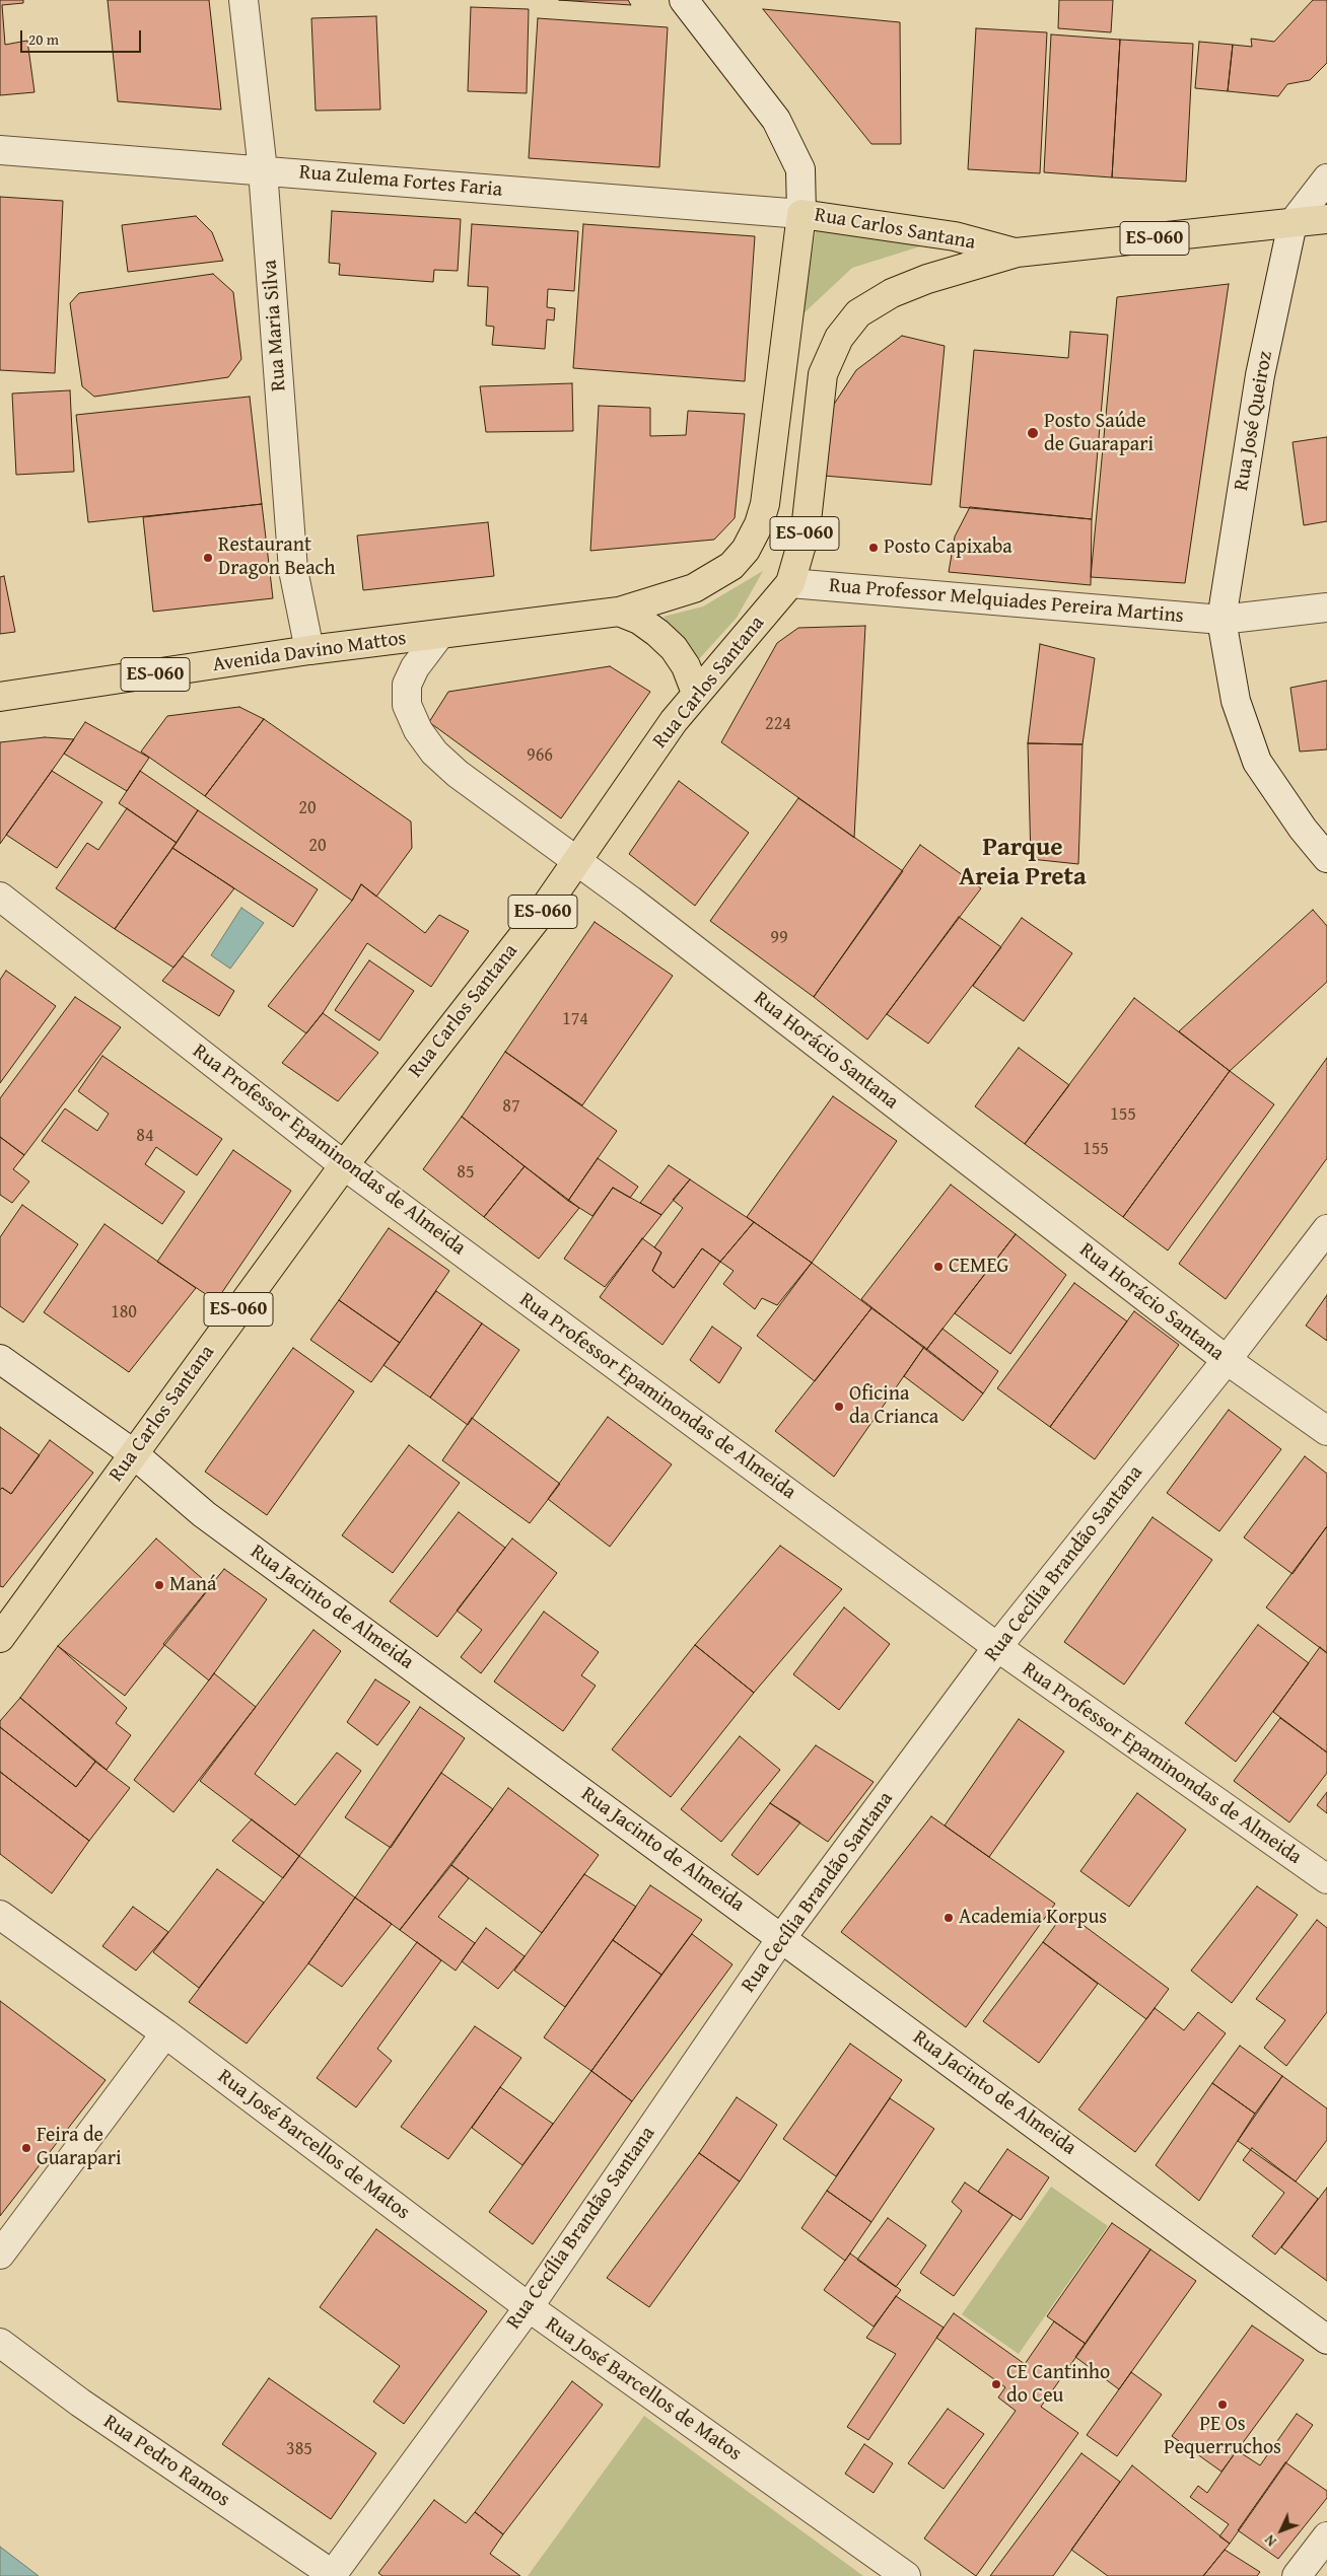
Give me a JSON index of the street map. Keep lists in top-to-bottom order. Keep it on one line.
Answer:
{"streets":{"main road":["Rua Carlos Santana","ES-060","Avenida Davino Mattos"],"street":["Rua Zulema Fortes Faria","Rua Maria Silva","Rua José Queiroz","Rua Professor Melquiades Pereira Martins","Rua Horácio Santana","Rua Professor Epaminondas de Almeida","Rua Cecília Brandão Santana","Rua Jacinto de Almeida","Rua José Barcellos de Matos","Rua Pedro Ramos"]},"crossings":[["Rua Zulema Fortes Faria","Rua Carlos Santana"],["Rua Zulema Fortes Faria","Rua Maria Silva"],["Rua Carlos Santana","ES-060"],["Rua Carlos Santana","Rua José Queiroz"],["Rua Carlos Santana","Rua Professor Melquiades Pereira Martins"],["Rua Carlos Santana","Avenida Davino Mattos"],["Rua Carlos Santana","Rua Horácio Santana"],["Rua Carlos Santana","Rua Professor Epaminondas de Almeida"],["Rua Carlos Santana","Rua Jacinto de Almeida"],["ES-060","Rua José Queiroz"],["Rua Maria Silva","Avenida Davino Mattos"],["Rua José Queiroz","Rua Professor Melquiades Pereira Martins"],["Avenida Davino Mattos","Rua Horácio Santana"],["Rua Horácio Santana","Rua Cecília Brandão Santana"],["Rua Professor Epaminondas de Almeida","Rua Cecília Brandão Santana"],["Rua Cecília Brandão Santana","Rua Jacinto de Almeida"],["Rua Cecília Brandão Santana","Rua José Barcellos de Matos"],["Rua Cecília Brandão Santana","Rua Pedro Ramos"]],"districts":["Parque Areia Preta"],"places":["Posto Saúde de Guarapari","Posto Capixaba","Restaurant Dragon Beach","CEMEG","Oficina da Crianca","Maná","Academia Korpus","Feira de Guarapari","CE Cantinho do Ceu","PE Os Pequerruchos"],"house_numbers":["224","966","20","20","99","174","87","155","84","155","85","180","385"],"scale_bar":"20 m","north":"bottom left"}
